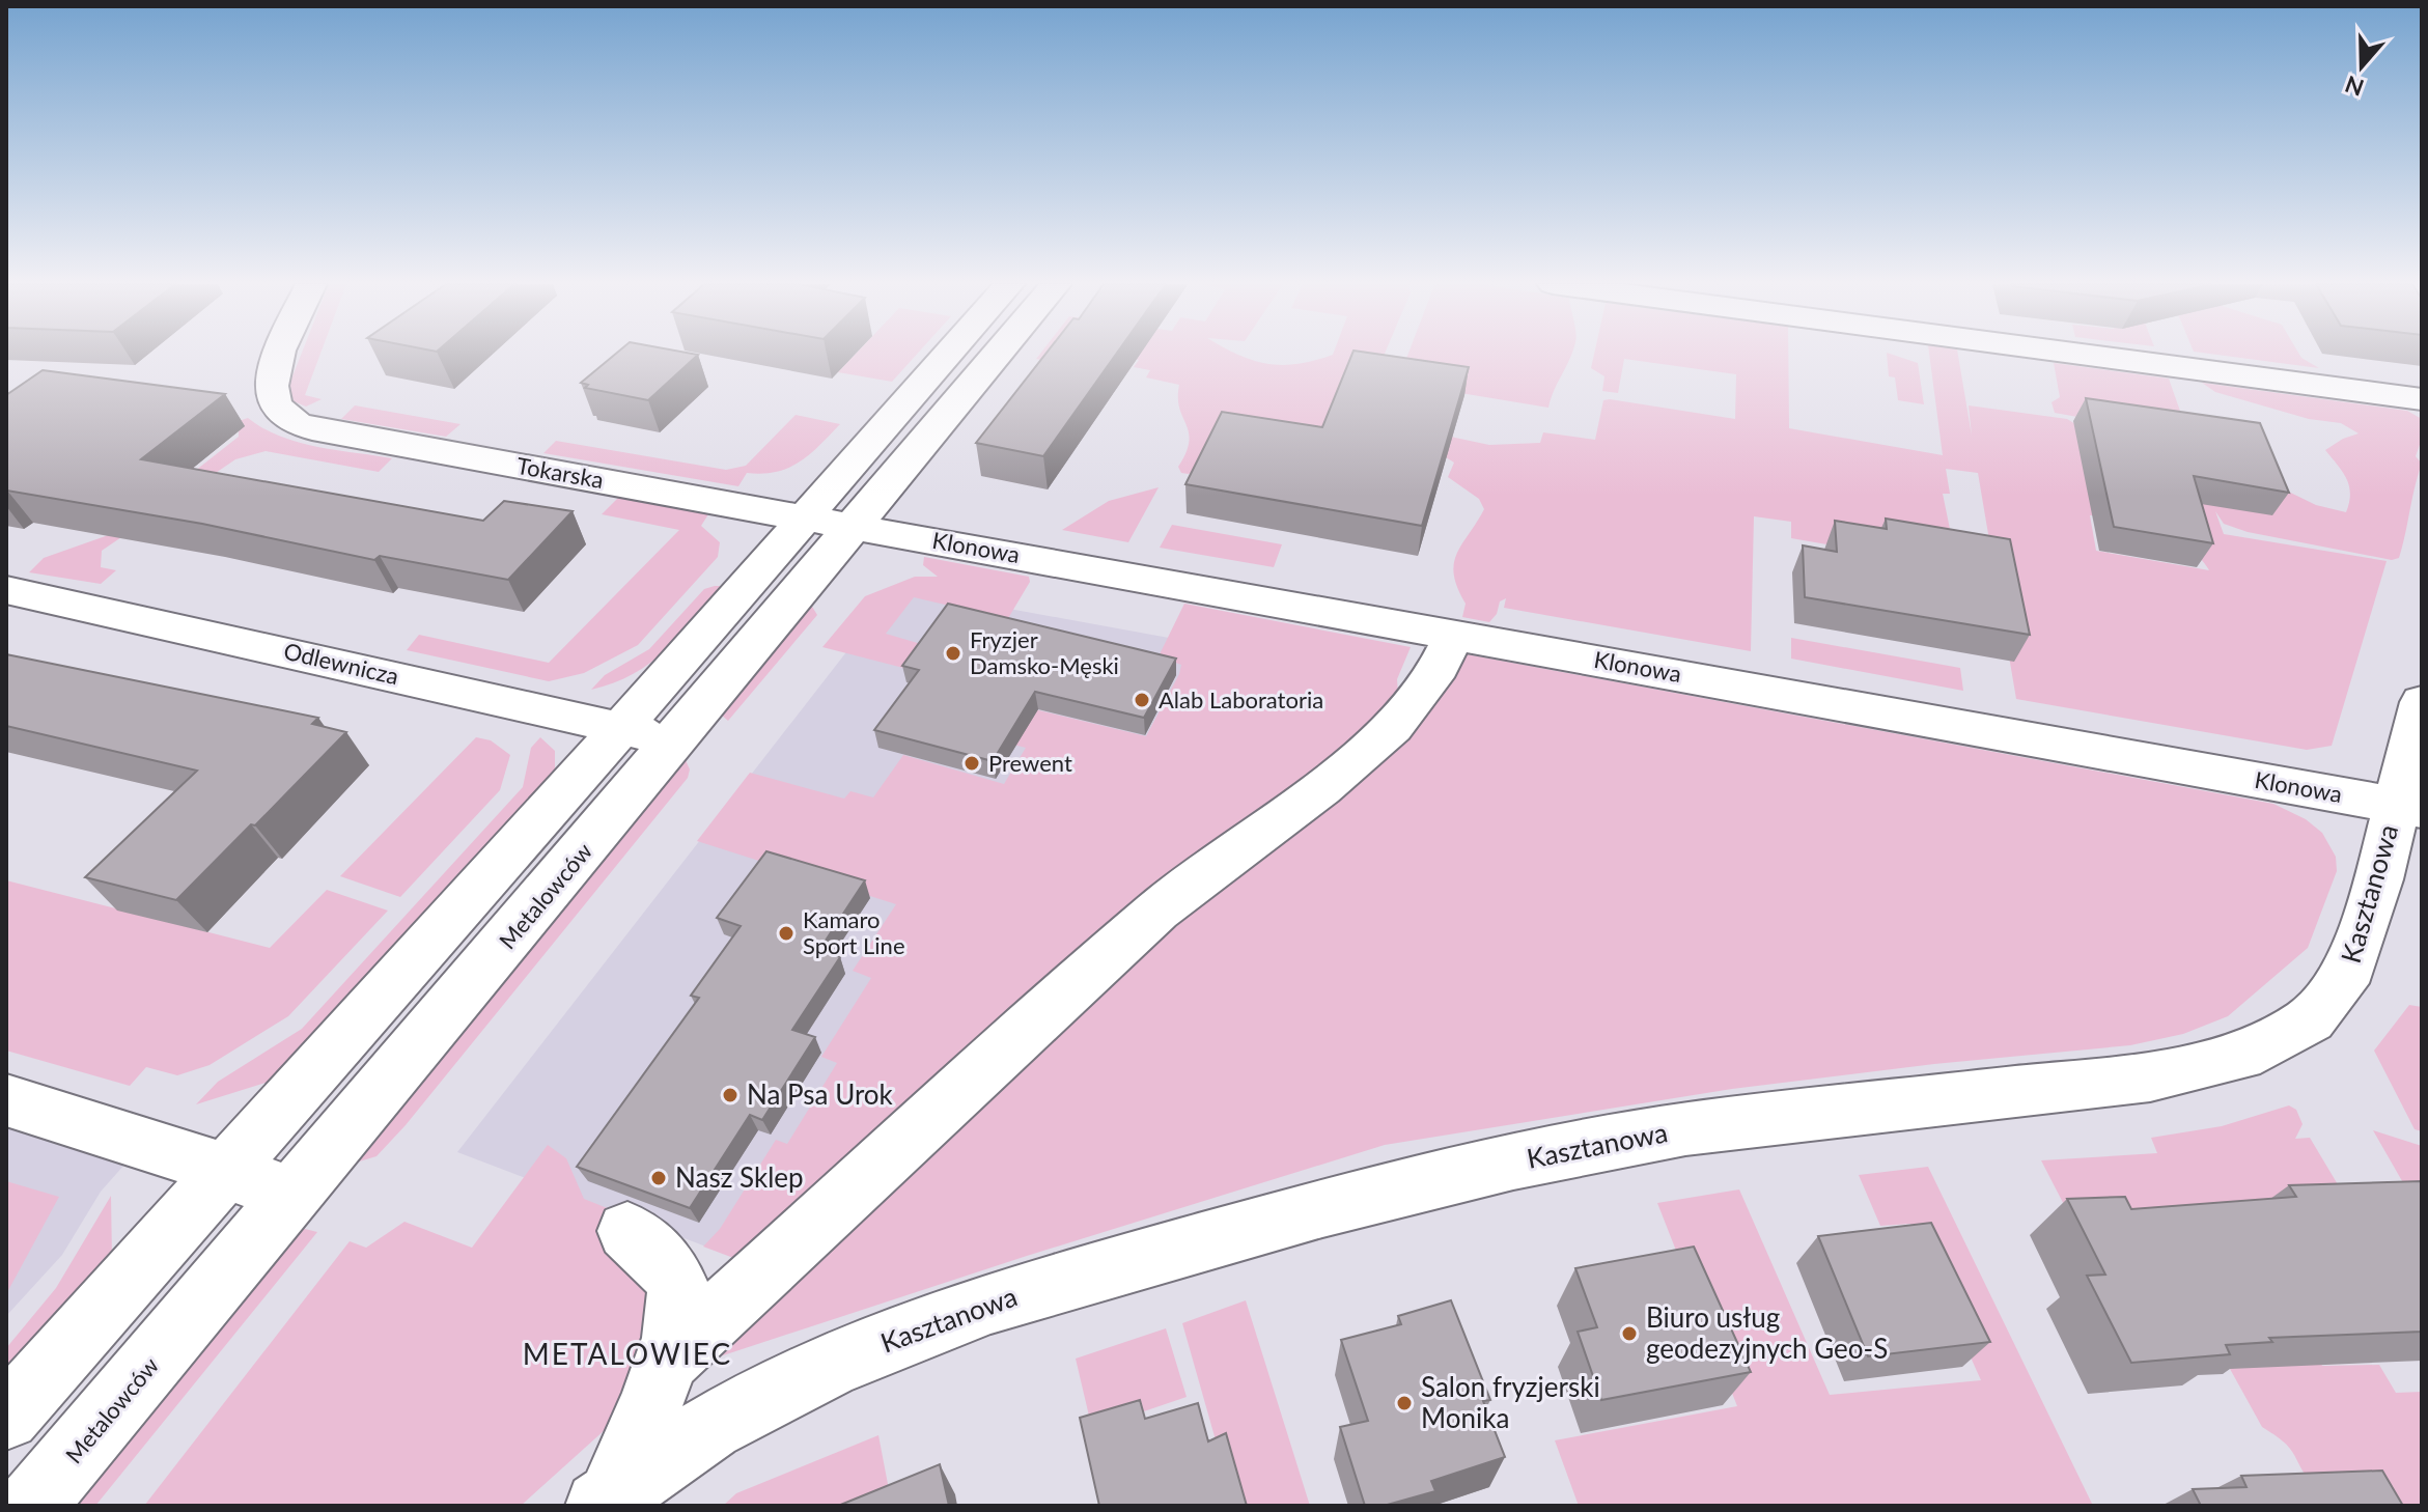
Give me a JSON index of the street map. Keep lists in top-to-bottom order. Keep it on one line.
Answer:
{"streets":{"street":["Tokarska","Klonowa","Odlewnicza","Kasztanowa","Metalowców"]},"crossings":[["Tokarska","Klonowa"],["Tokarska","Metalowców"],["Klonowa","Kasztanowa"],["Klonowa","Metalowców"],["Odlewnicza","Metalowców"]],"districts":["METALOWIEC"],"places":["Fryzjer Damsko-Męski","Alab Laboratoria","Prewent","Kamaro Sport Line","Na Psa Urok","Nasz Sklep","Biuro usług geodezyjnych Geo-S","Salon fryzjerski Monika"],"north":"bottom"}
